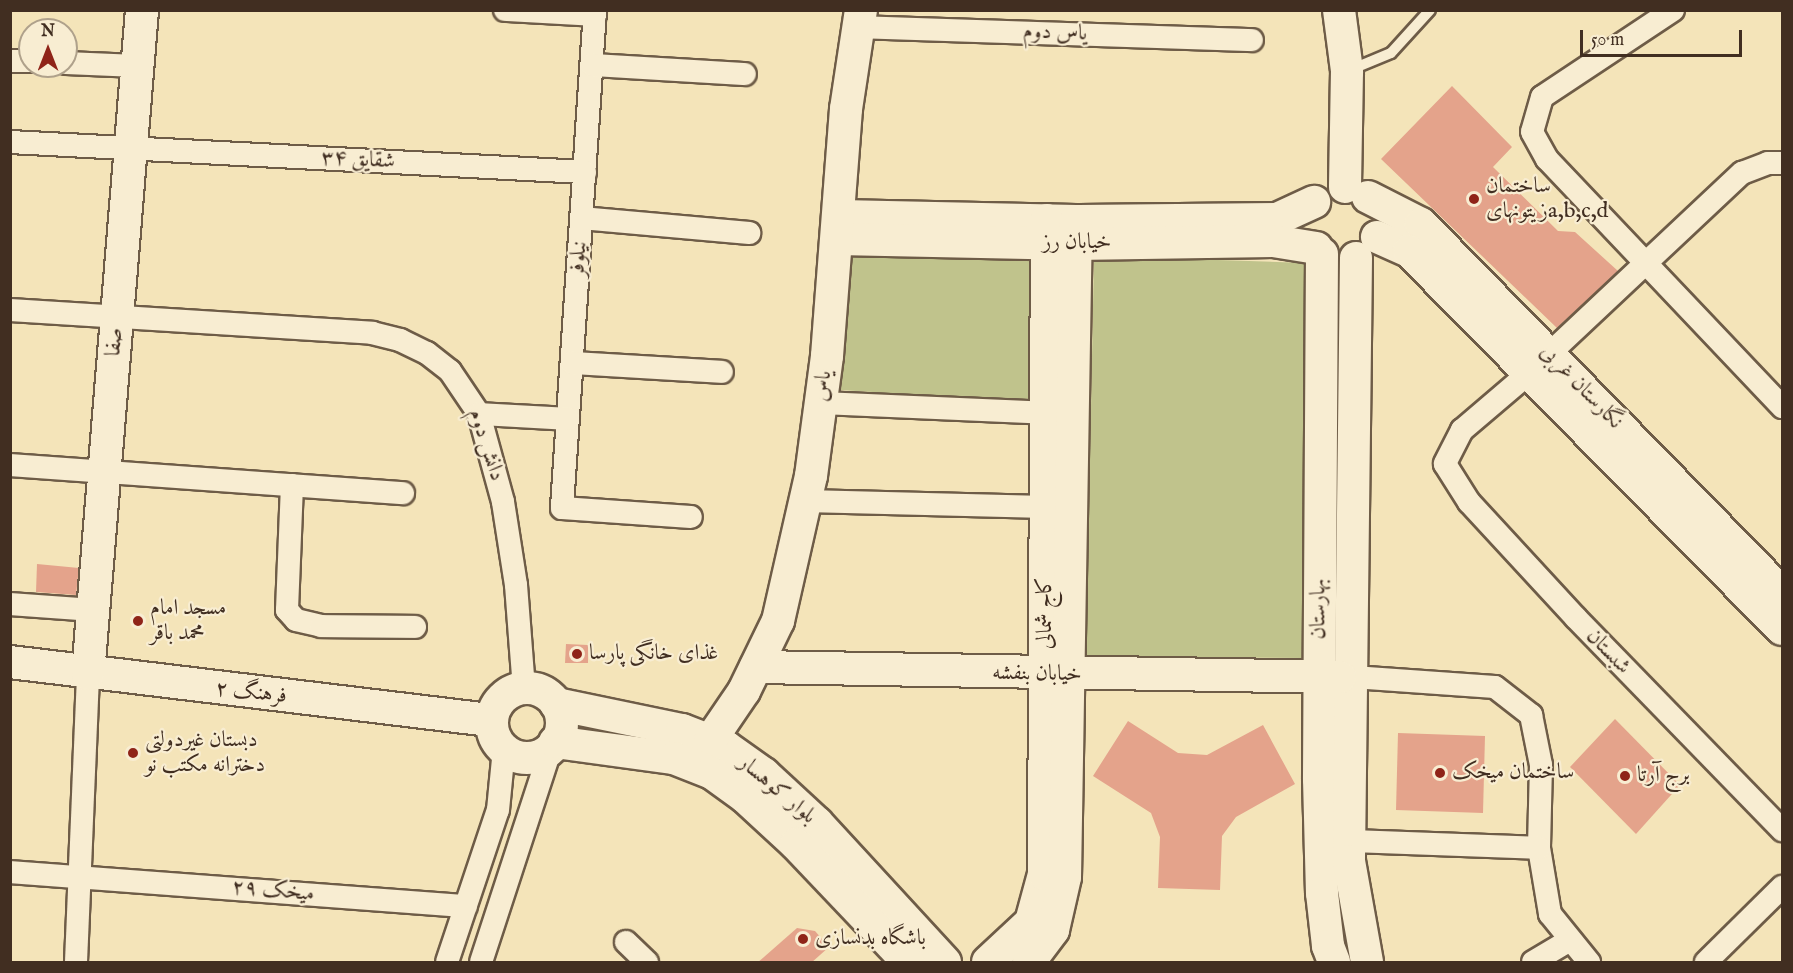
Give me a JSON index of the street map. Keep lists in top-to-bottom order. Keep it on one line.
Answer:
{"streets":{"street":["یاس دوم","شقایق ۳۴","خیابان رز","نیلوفر","صفا","یاس","نگارستان غربی","دانش دوم","بهارستان","کاج شمالی","شبستان","خیابان بنفشه","فرهنگ ۲","بلوار کوهسار","میخک ۲۹"]},"crossings":[["یاس دوم","یاس"],["شقایق ۳۴","نیلوفر"],["شقایق ۳۴","صفا"],["خیابان رز","یاس"],["خیابان رز","نگارستان غربی"],["خیابان رز","بهارستان"],["خیابان رز","کاج شمالی"],["صفا","دانش دوم"],["صفا","فرهنگ ۲"],["یاس","خیابان بنفشه"],["یاس","بلوار کوهسار"],["نگارستان غربی","بهارستان"],["نگارستان غربی","شبستان"],["دانش دوم","فرهنگ ۲"],["دانش دوم","بلوار کوهسار"],["بهارستان","خیابان بنفشه"],["کاج شمالی","خیابان بنفشه"],["فرهنگ ۲","بلوار کوهسار"]],"places":["ساختمان زیتونهایa,b,c,d","مسجد امام محمد باقر","غذای خانگی پارسا","دبستان غیردولتی دخترانه مکتب نو","ساختمان میخک","برج آرتا","باشگاه بدنسازی"],"scale_bar":"50 m","north":"top"}
